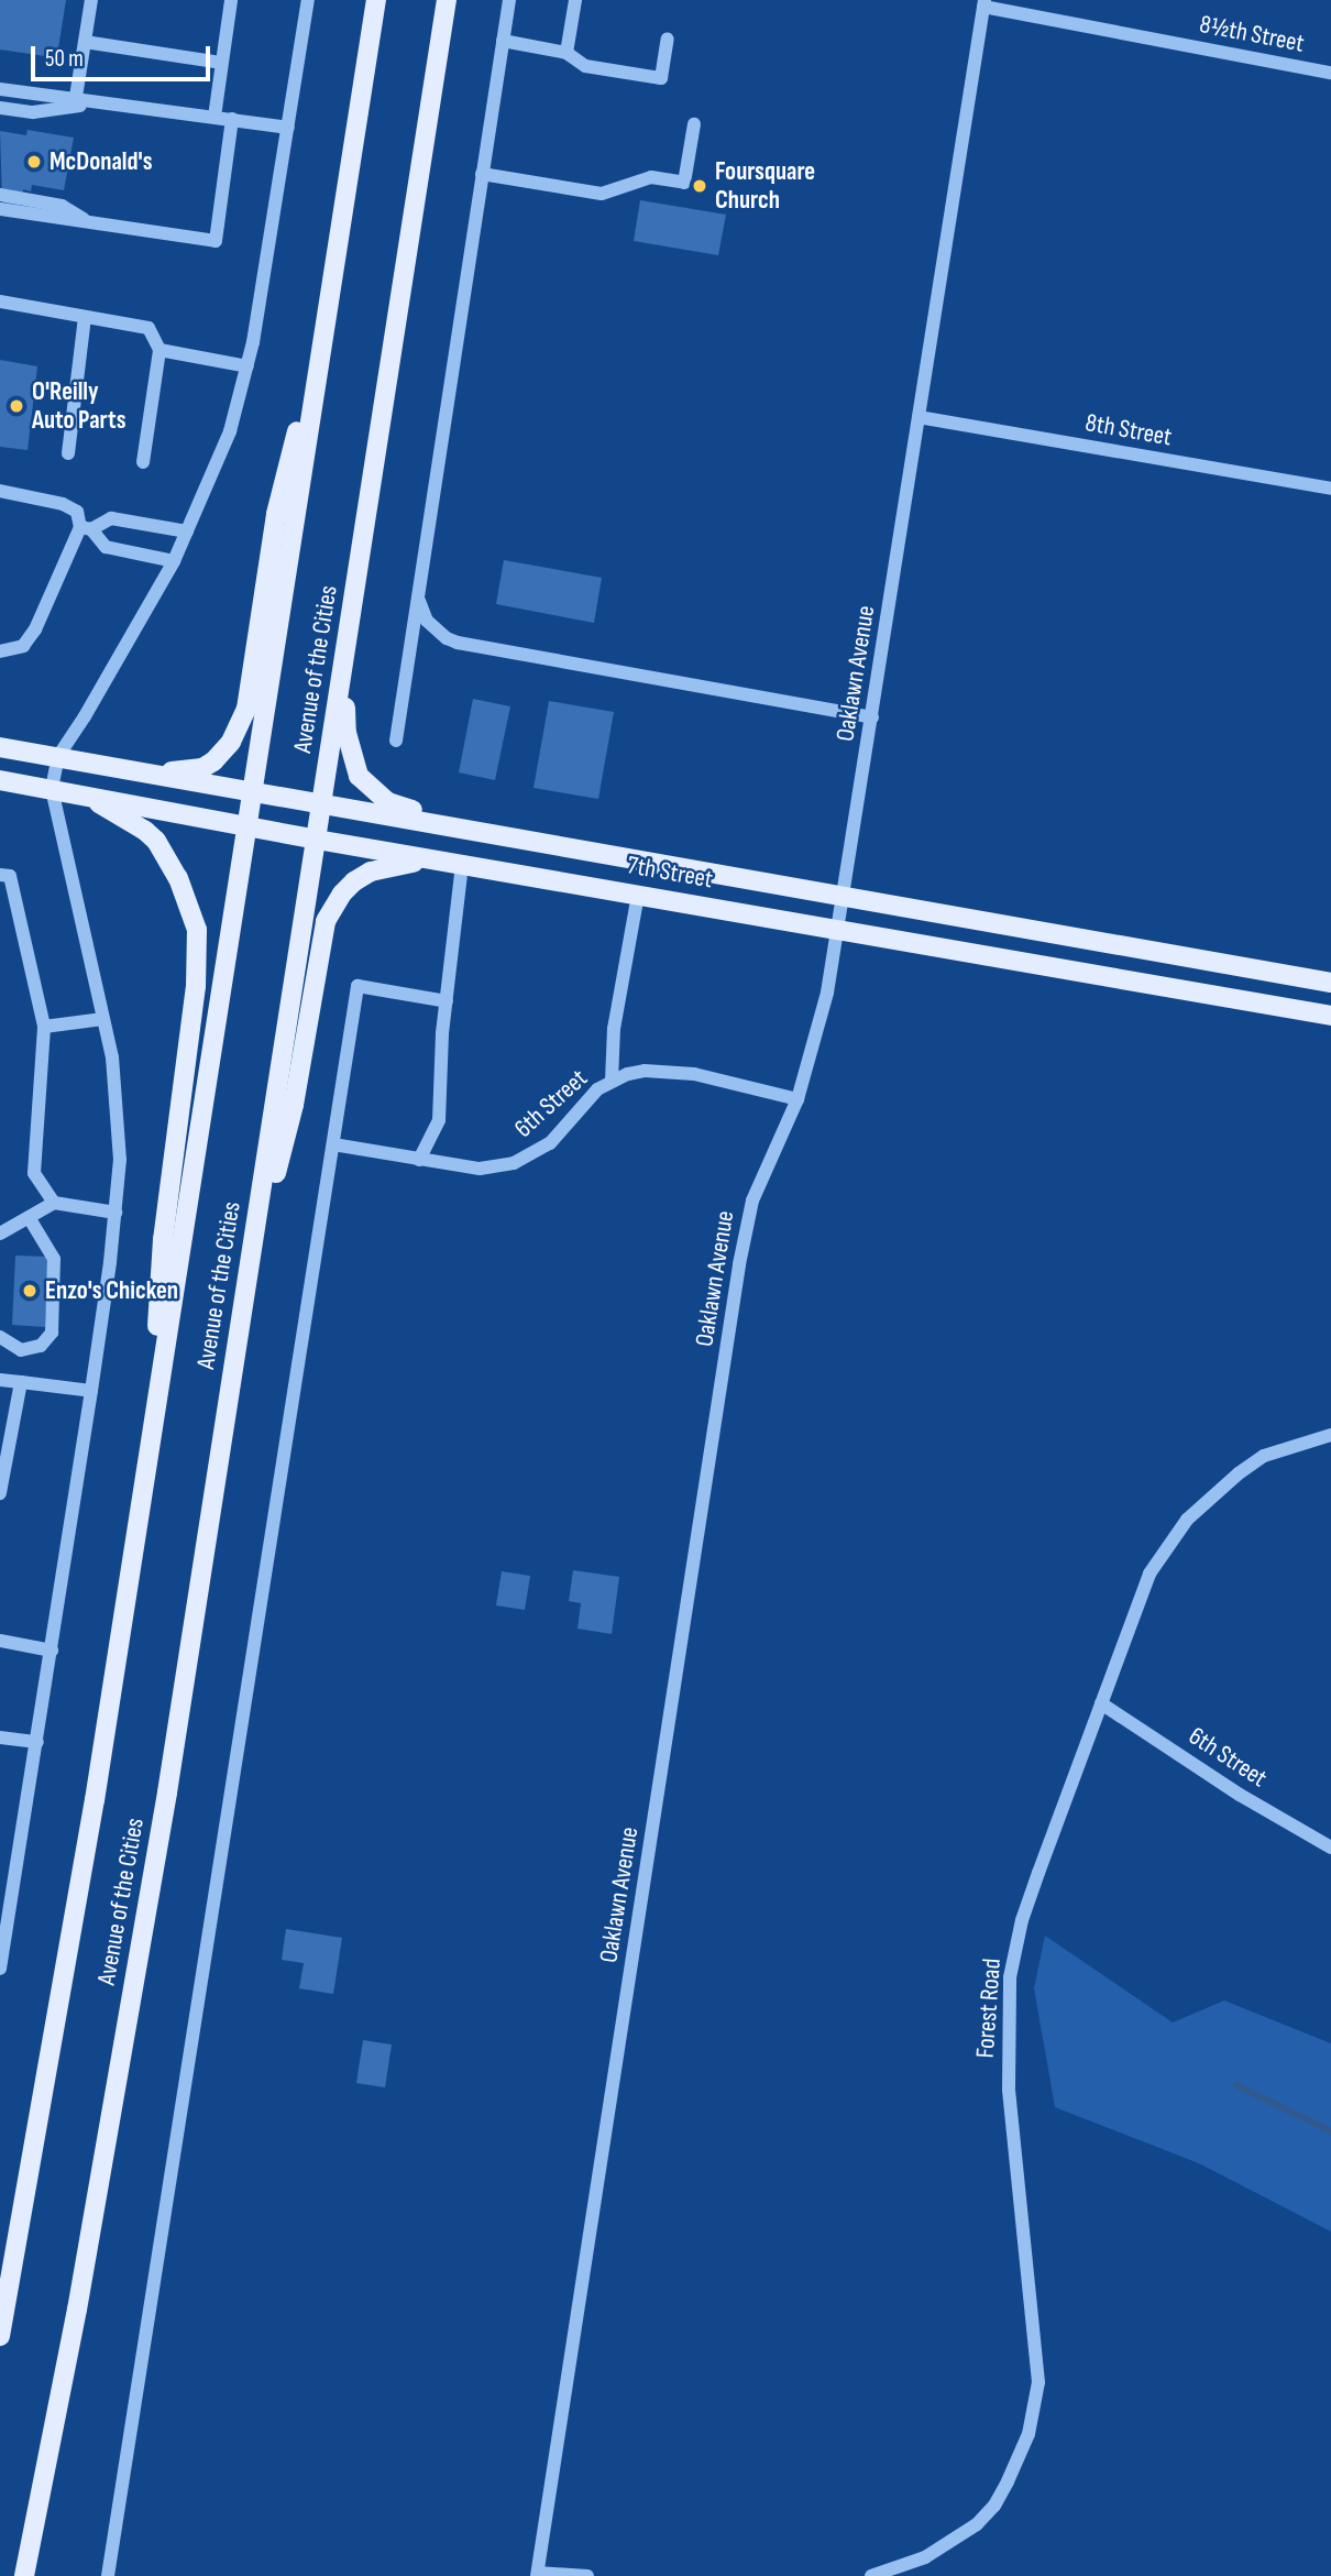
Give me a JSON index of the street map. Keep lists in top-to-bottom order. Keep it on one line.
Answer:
{"streets":{"main road":["Avenue of the Cities","7th Street"],"street":["8½th Street","8th Street","Oaklawn Avenue","6th Street","Forest Road"]},"crossings":[["8½th Street","Oaklawn Avenue"],["8th Street","Oaklawn Avenue"],["Avenue of the Cities","7th Street"],["Oaklawn Avenue","7th Street"],["Oaklawn Avenue","6th Street"],["6th Street","Forest Road"]],"places":["McDonald's","Foursquare Church","O'Reilly Auto Parts","Enzo's Chicken"],"scale_bar":"50 m"}
